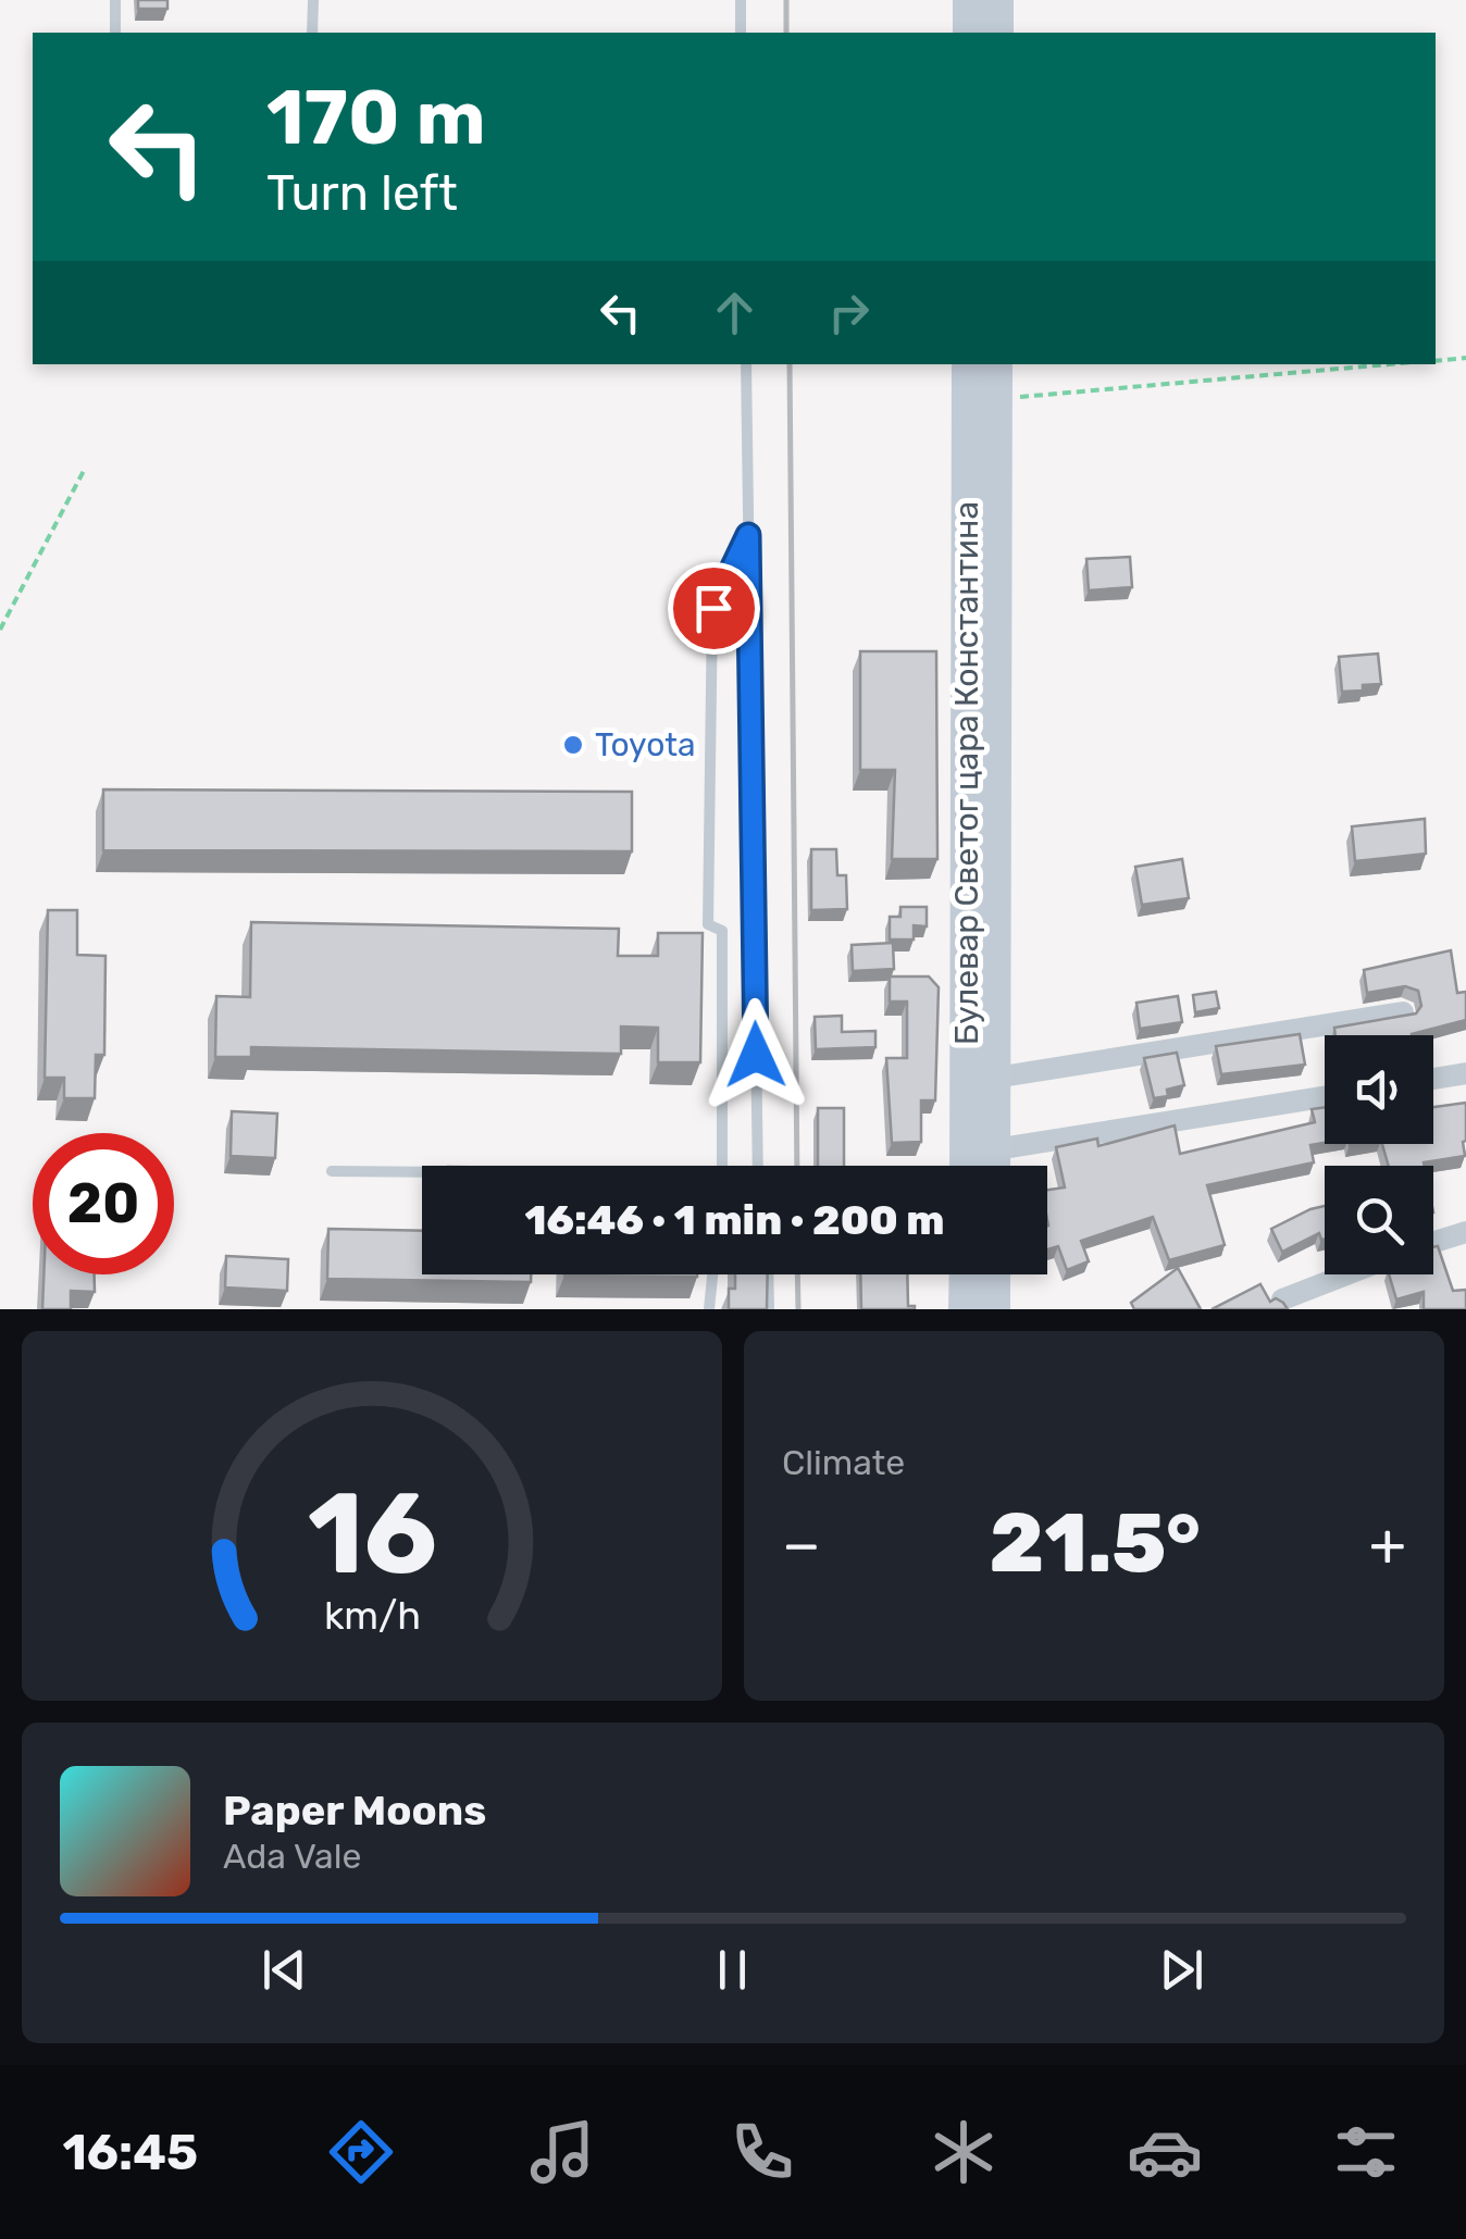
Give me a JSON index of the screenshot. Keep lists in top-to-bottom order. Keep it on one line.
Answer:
{"streets":{"main road":["Булевар Светог цара Константина"]},"places":["Toyota"],"page":{"turn":["170 m","Turn left"],"limit":"20","trip":"16:46 · 1 min · 200 m","tile":"Climate","heat":["−","21.5°","+"],"song":["Paper Moons","Ada Vale"],"tabs":"16:45","gauge":["16","km/h"]}}
